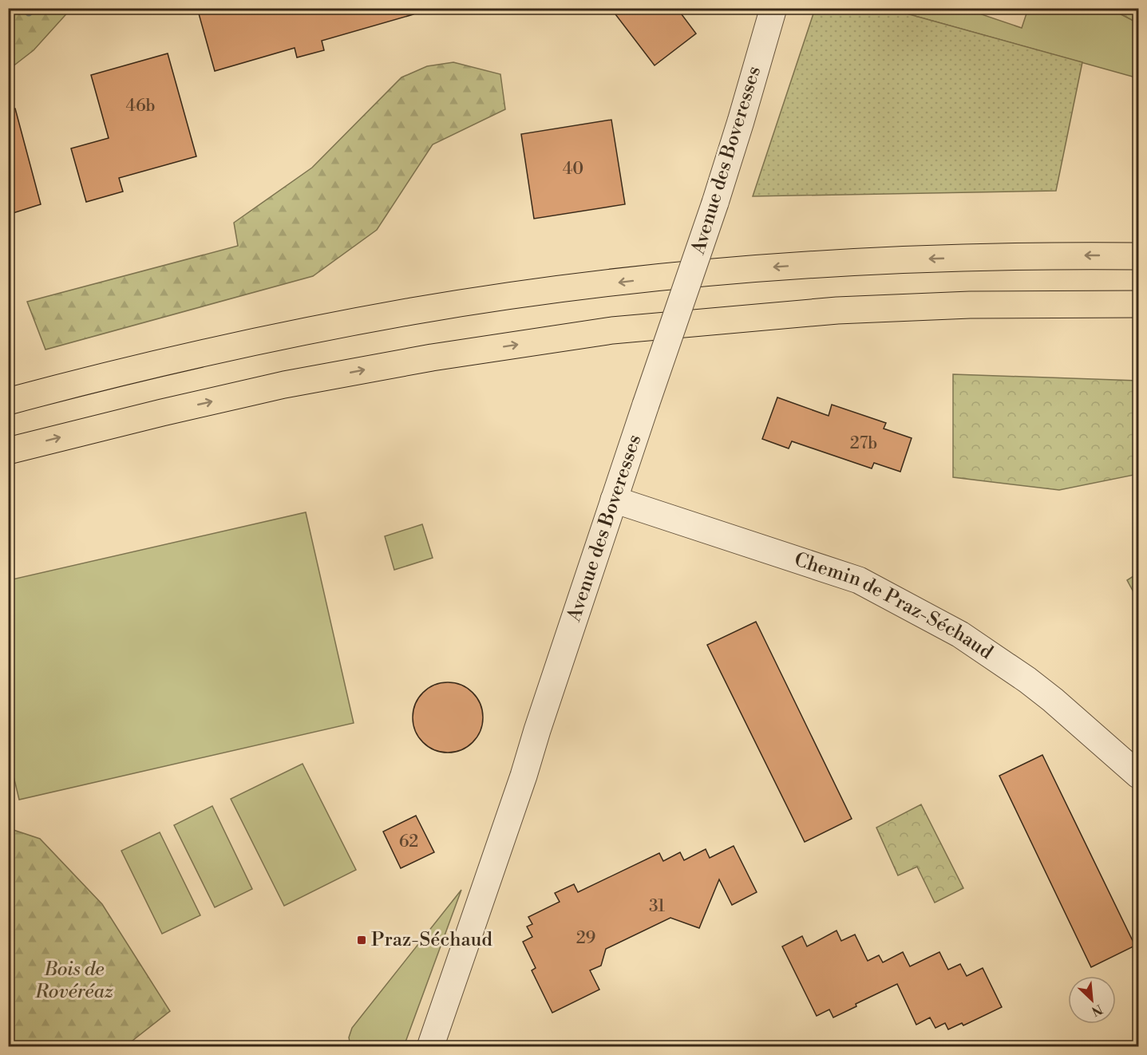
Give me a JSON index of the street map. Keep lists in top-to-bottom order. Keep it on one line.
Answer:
{"streets":{"street":["Avenue des Boveresses","Chemin de Praz-Séchaud"]},"crossings":[["Avenue des Boveresses","Chemin de Praz-Séchaud"]],"parks":["Bois de Rovéréaz"],"places":{"transit":["Praz-Séchaud"]},"house_numbers":["46b","40","27b","62","31","29"],"north":"bottom right"}
